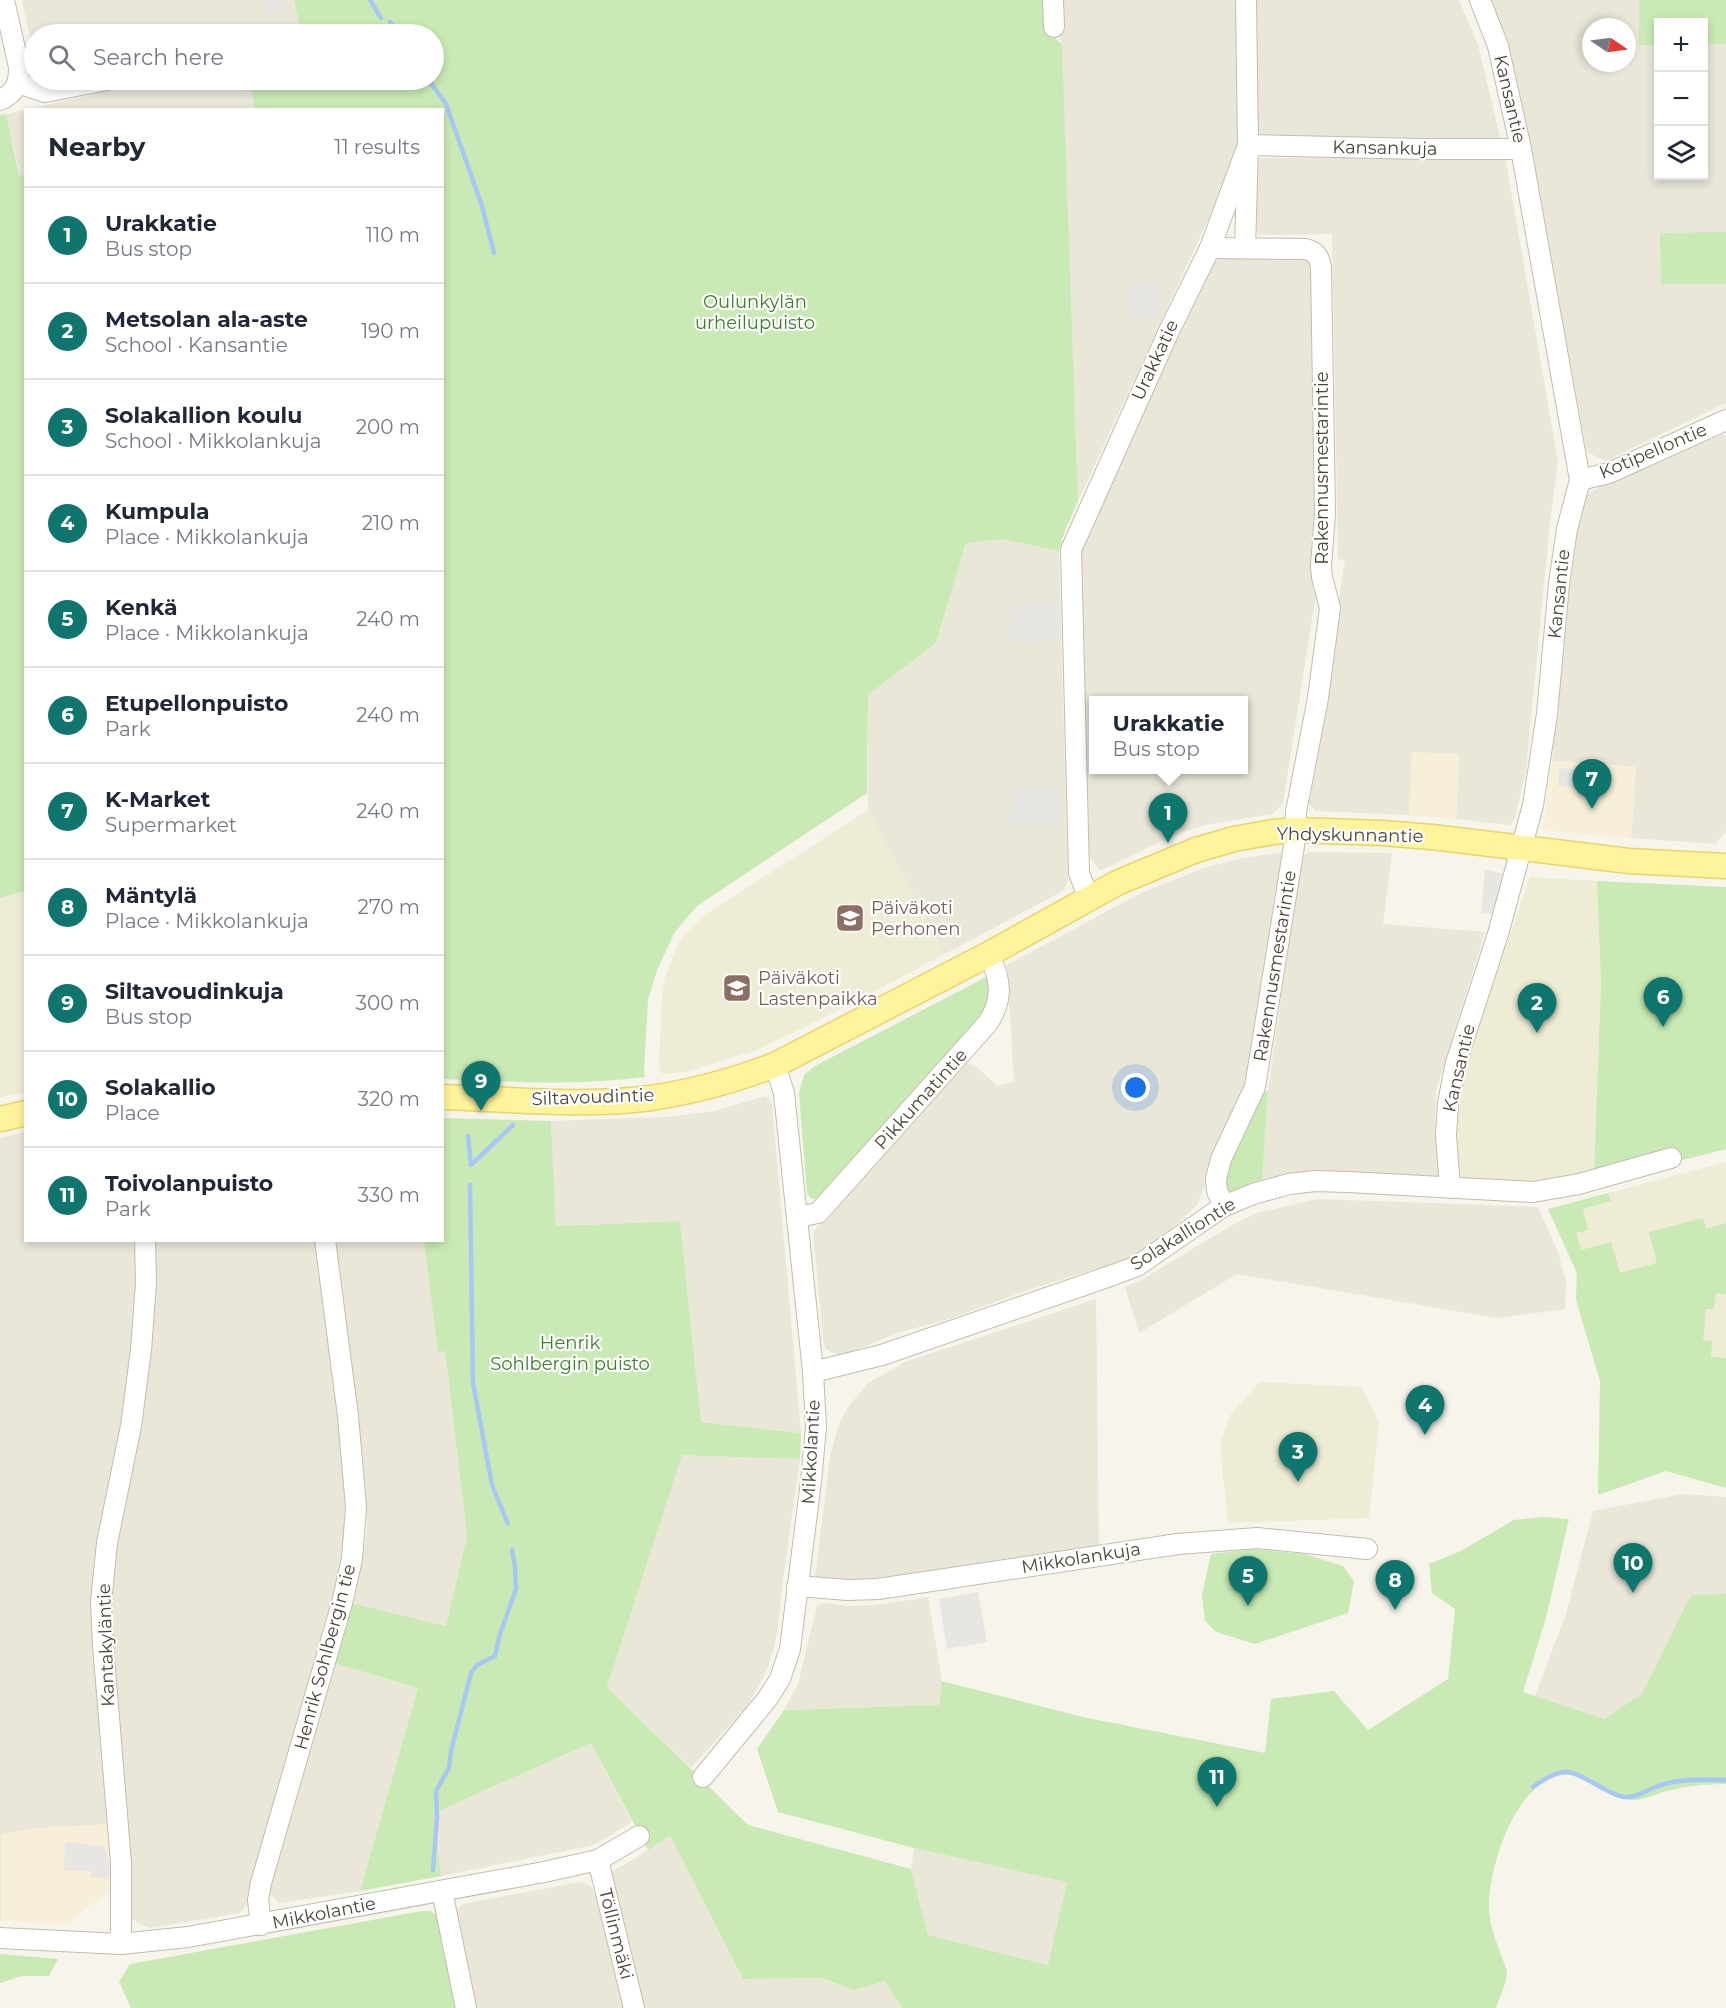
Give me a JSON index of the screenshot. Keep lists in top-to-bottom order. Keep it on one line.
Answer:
{"streets":{"main road":["Yhdyskunnantie","Siltavoudintie"],"street":["Kansantie","Kansankuja","Urakkatie","Kotipellontie","Rakennusmestarintie","Pikkumatintie","Solakalliontie","Mikkolantie","Mikkolankuja","Kantakyläntie","Henrik Sohlbergin tie","Töllinmäki"]},"crossings":[["Kansantie","Kansankuja"],["Kansantie","Kotipellontie"],["Kansantie","Yhdyskunnantie"],["Kansantie","Solakalliontie"],["Kansankuja","Urakkatie"],["Urakkatie","Rakennusmestarintie"],["Urakkatie","Yhdyskunnantie"],["Rakennusmestarintie","Yhdyskunnantie"],["Rakennusmestarintie","Solakalliontie"],["Yhdyskunnantie","Siltavoudintie"],["Yhdyskunnantie","Pikkumatintie"],["Yhdyskunnantie","Mikkolantie"],["Siltavoudintie","Mikkolantie"],["Pikkumatintie","Mikkolantie"],["Solakalliontie","Mikkolantie"],["Mikkolantie","Mikkolankuja"],["Mikkolantie","Kantakyläntie"],["Mikkolantie","Henrik Sohlbergin tie"],["Mikkolantie","Töllinmäki"]],"parks":["Oulunkylän urheilupuisto","Henrik Sohlbergin puisto"],"places":{"school or university":["Päiväkoti Perhonen","Päiväkoti Lastenpaikka"]},"north":"right","page":{"map_buttons":["+","−"],"search":"Search here","heading":["Nearby","11 results"],"list":[{"mark":"1","name":"Urakkatie","note":"Bus stop","value":"110 m"},{"mark":"2","name":"Metsolan ala-aste","note":"School · Kansantie","value":"190 m"},{"mark":"3","name":"Solakallion koulu","note":"School · Mikkolankuja","value":"200 m"},{"mark":"4","name":"Kumpula","note":"Place · Mikkolankuja","value":"210 m"},{"mark":"5","name":"Kenkä","note":"Place · Mikkolankuja","value":"240 m"},{"mark":"6","name":"Etupellonpuisto","note":"Park","value":"240 m"},{"mark":"7","name":"K-Market","note":"Supermarket","value":"240 m"},{"mark":"8","name":"Mäntylä","note":"Place · Mikkolankuja","value":"270 m"},{"mark":"9","name":"Siltavoudinkuja","note":"Bus stop","value":"300 m"},{"mark":"10","name":"Solakallio","note":"Place","value":"320 m"},{"mark":"11","name":"Toivolanpuisto","note":"Park","value":"330 m"}],"popup":["Urakkatie","Bus stop"],"pins":["7","1","6","2","9","4","3","10","5","8","11"]}}
